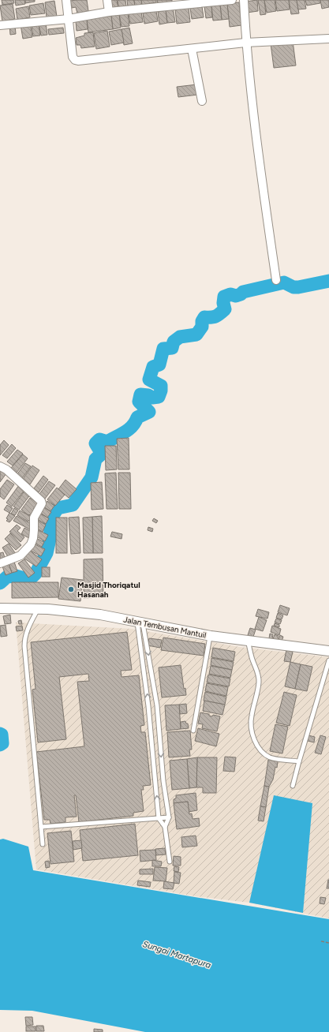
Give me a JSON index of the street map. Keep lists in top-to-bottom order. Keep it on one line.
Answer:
{"streets":{"street":["Jalan Tembusan Mantuil"]},"water":["Sungai Martapura"],"places":["Masjid Thoriqatul Hasanah"]}
